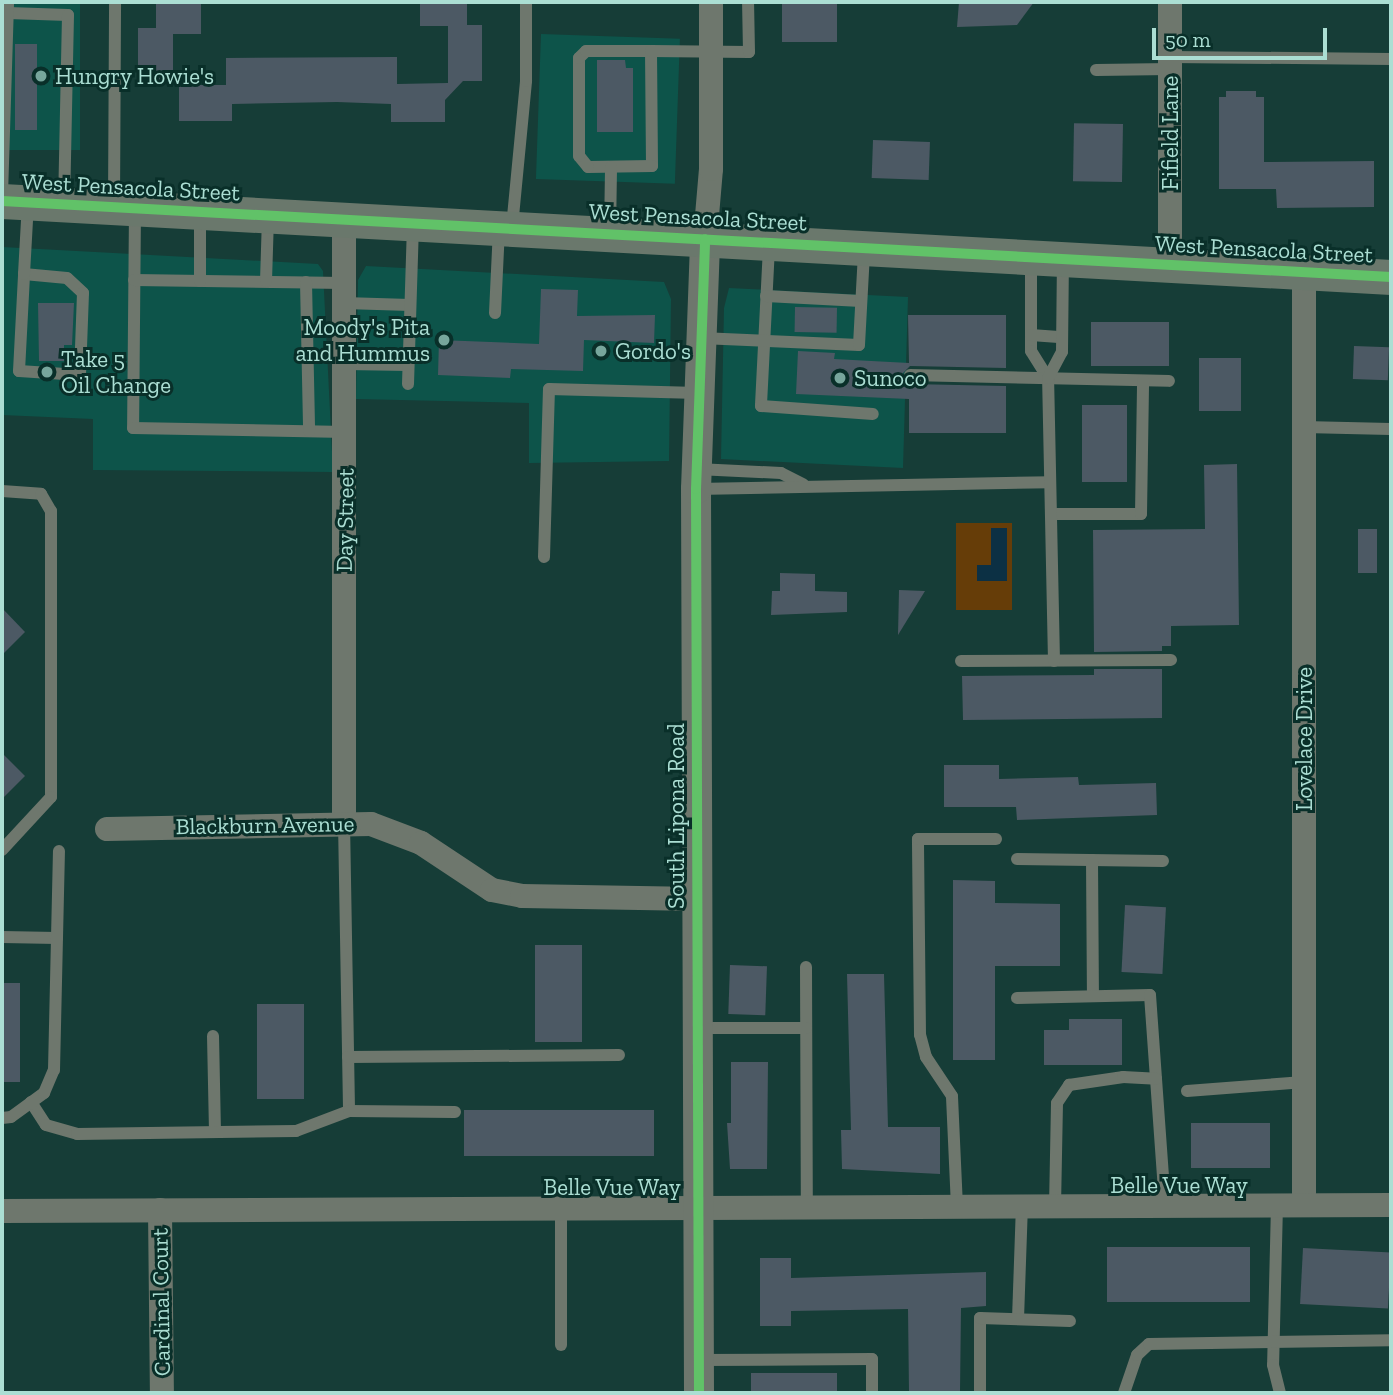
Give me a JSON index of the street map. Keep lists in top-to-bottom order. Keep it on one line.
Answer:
{"streets":{"main road":["West Pensacola Street"],"street":["Fifield Lane","Day Street","Lovelace Drive","South Lipona Road","Blackburn Avenue","Belle Vue Way","Cardinal Court"]},"crossings":[["Fifield Lane","West Pensacola Street"],["West Pensacola Street","Day Street"],["West Pensacola Street","Lovelace Drive"],["West Pensacola Street","South Lipona Road"],["Day Street","Blackburn Avenue"],["Lovelace Drive","Belle Vue Way"],["South Lipona Road","Blackburn Avenue"],["South Lipona Road","Belle Vue Way"],["Belle Vue Way","Cardinal Court"]],"places":["Hungry Howie's","Moody's Pita and Hummus","Gordo's","Take 5 Oil Change","Sunoco"],"scale_bar":"50 m"}
